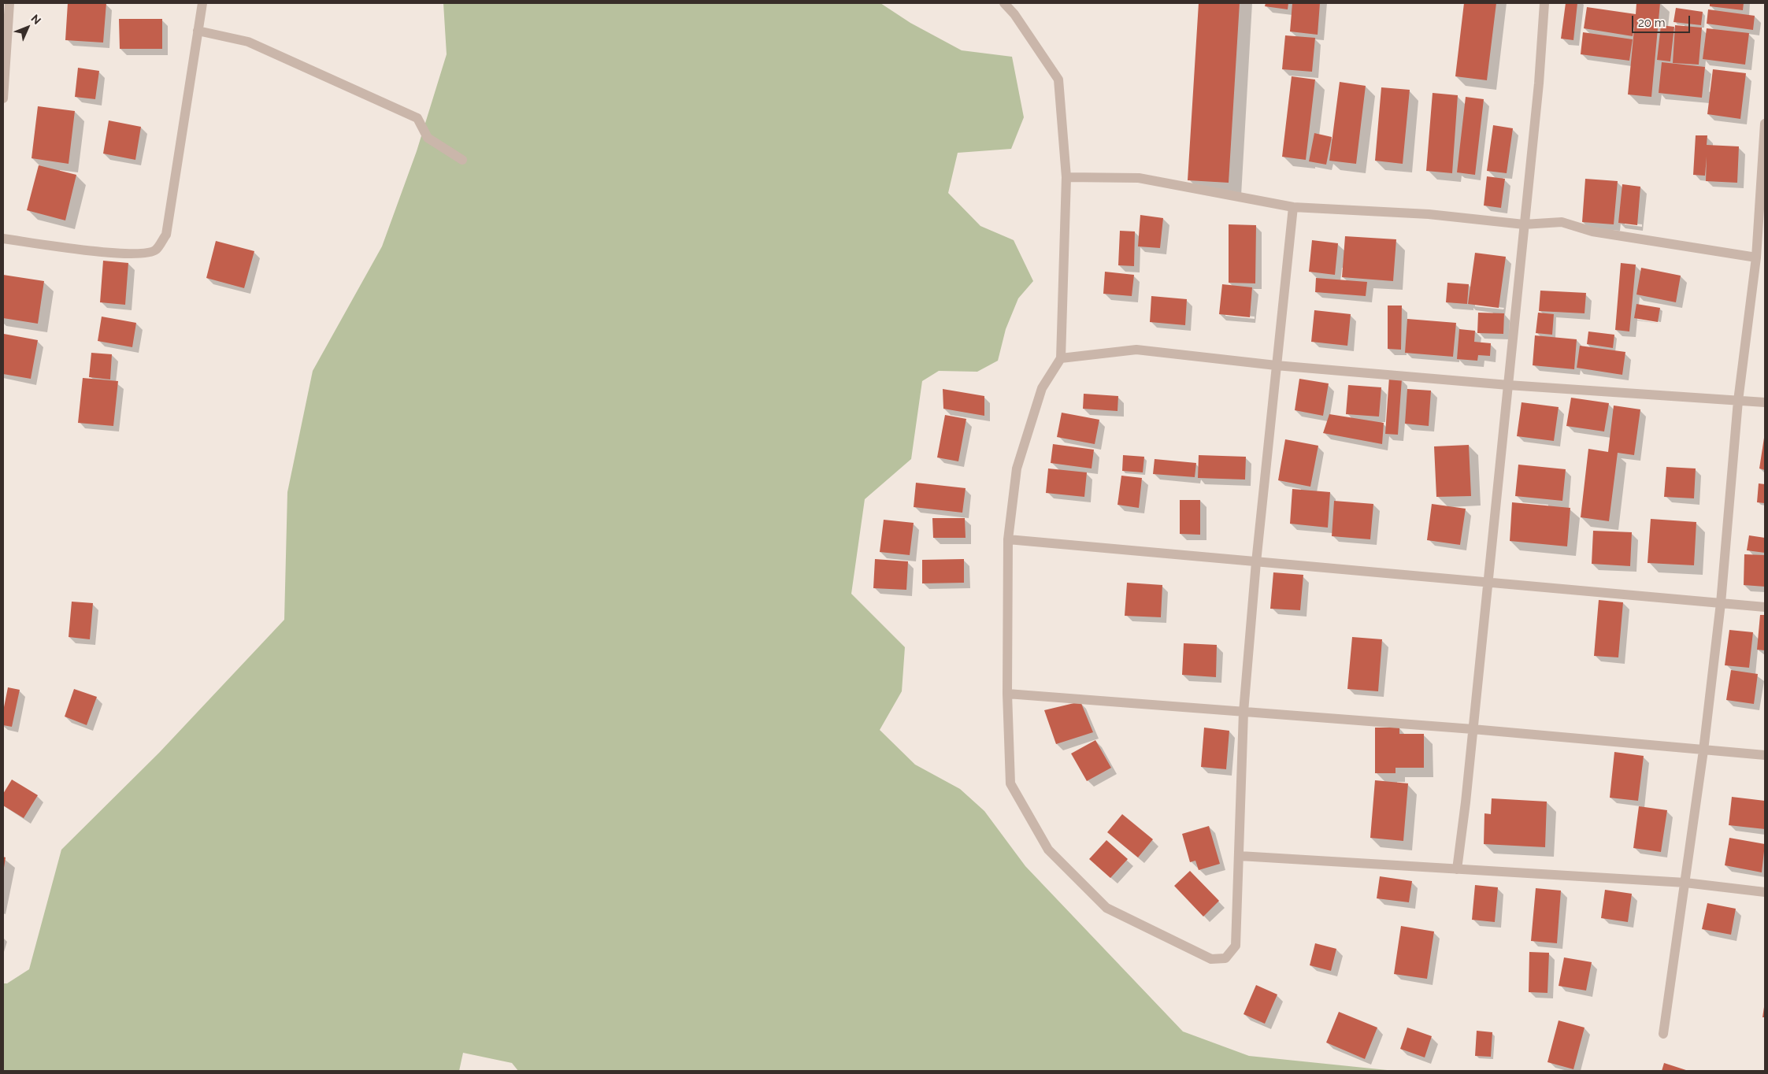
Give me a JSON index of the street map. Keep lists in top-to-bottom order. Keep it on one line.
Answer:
{"scale_bar":"20 m","north":"top right"}
